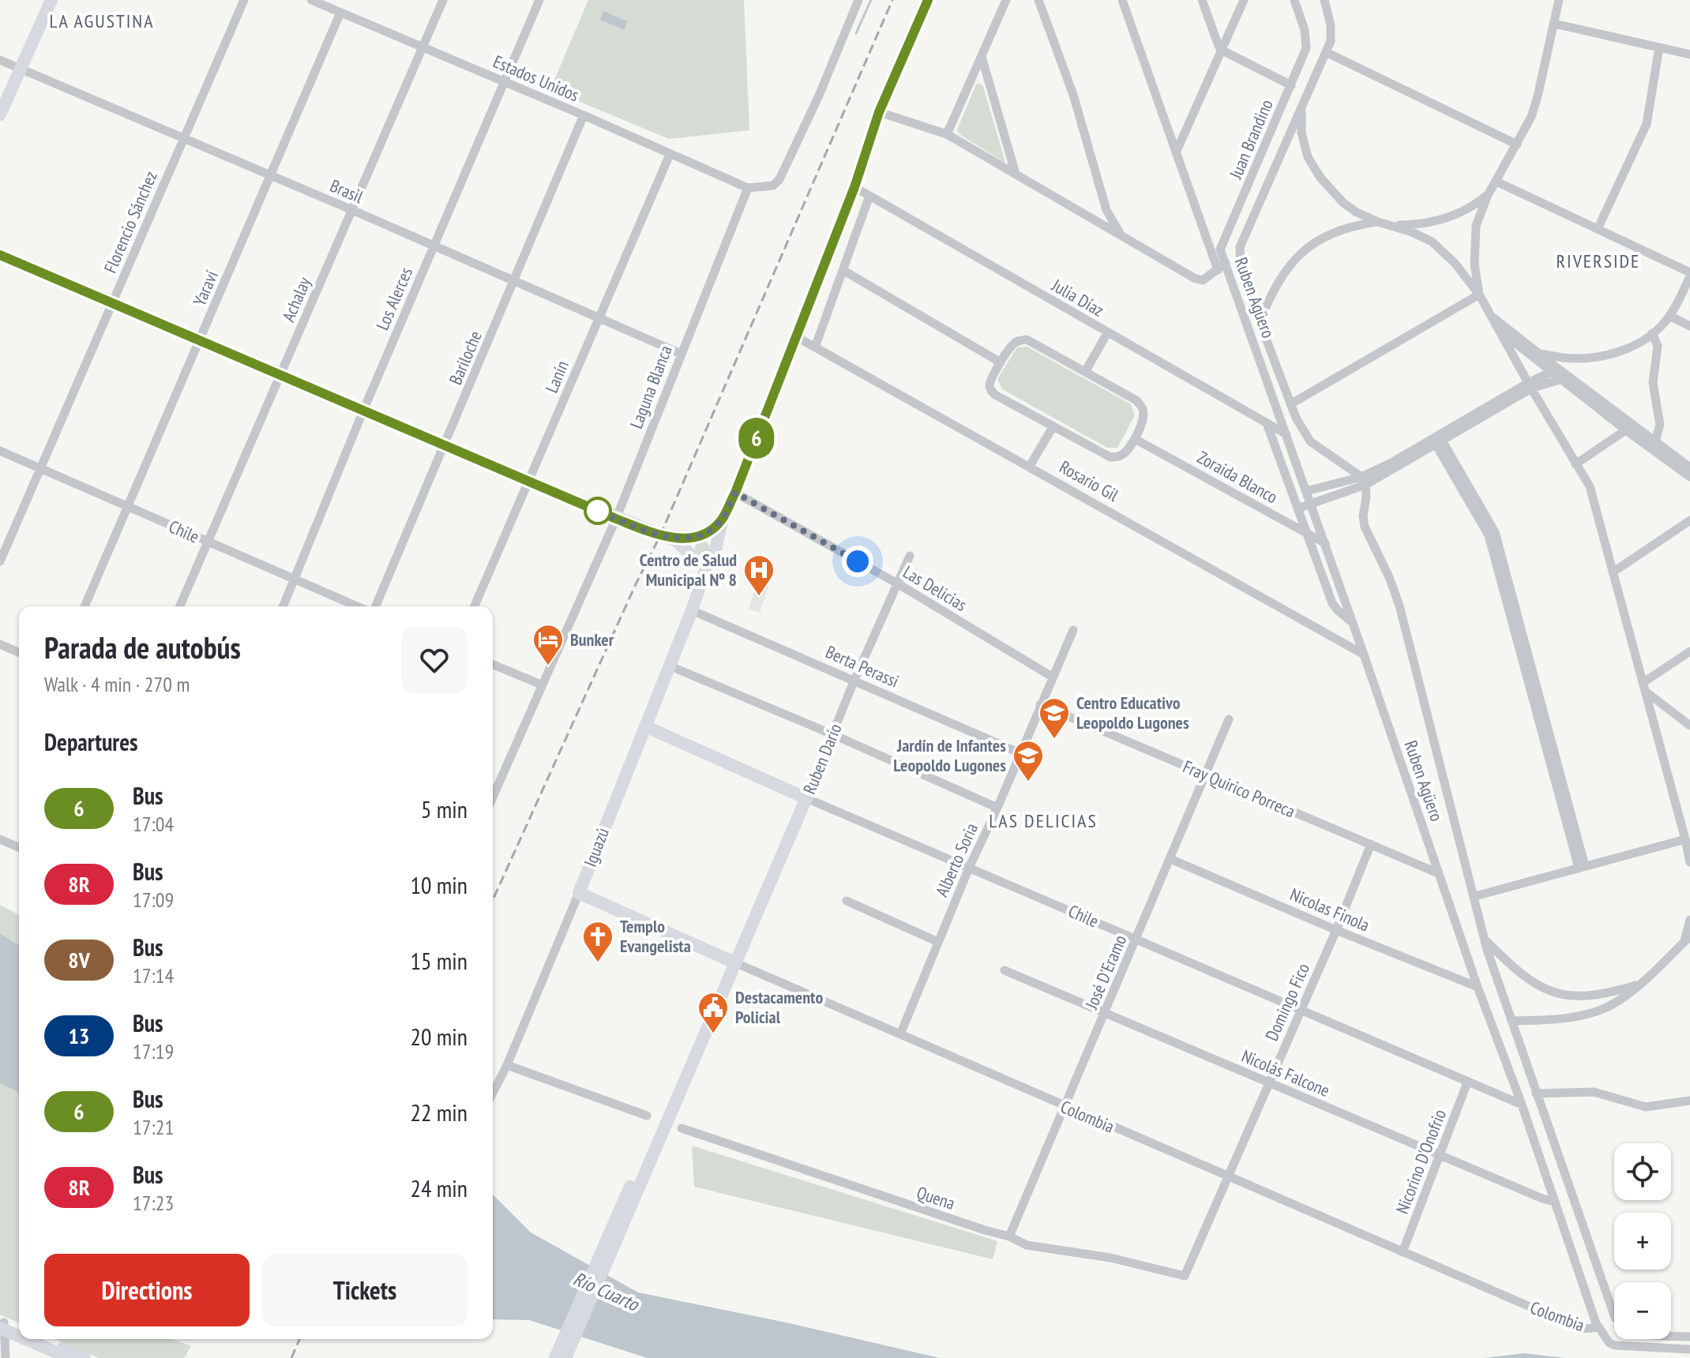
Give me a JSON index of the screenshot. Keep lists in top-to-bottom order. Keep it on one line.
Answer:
{"streets":{"main road":["Chile","Ruben Darío","Iguazú","Colombia"],"street":["Estados Unidos","Juan Brandino","Brasil","Florencio Sánchez","Yaraví","Julia Díaz","Ruben Agüero","Los Alerces","Achalay","Bariloche","Lanín","Laguna Blanca","Zoraida Blanco","Rosario Gil","Las Delicias","Berta Perassi","Fray Quirico Porreca","Alberto Soria","Nicolas Finola","José D'Eramo","Domingo Fico","Nicolás Falcone","Nicorino D'Onofrio","Quena"]},"crossings":[["Estados Unidos","Yaraví"],["Estados Unidos","Los Alerces"],["Estados Unidos","Achalay"],["Estados Unidos","Bariloche"],["Estados Unidos","Lanín"],["Estados Unidos","Laguna Blanca"],["Juan Brandino","Ruben Agüero"],["Brasil","Florencio Sánchez"],["Brasil","Yaraví"],["Brasil","Los Alerces"],["Brasil","Achalay"],["Brasil","Bariloche"],["Brasil","Lanín"],["Brasil","Laguna Blanca"],["Florencio Sánchez","Chile"],["Yaraví","Chile"],["Julia Díaz","Ruben Agüero"],["Ruben Agüero","Zoraida Blanco"],["Ruben Agüero","Rosario Gil"],["Ruben Agüero","Chile"],["Ruben Agüero","Fray Quirico Porreca"],["Ruben Agüero","Nicolas Finola"],["Ruben Agüero","Nicolás Falcone"],["Ruben Agüero","Colombia"],["Los Alerces","Chile"],["Achalay","Chile"],["Chile","Ruben Darío"],["Chile","Iguazú"],["Chile","Alberto Soria"],["Chile","José D'Eramo"],["Chile","Domingo Fico"],["Chile","Nicorino D'Onofrio"],["Las Delicias","Ruben Darío"],["Las Delicias","Alberto Soria"],["Berta Perassi","Ruben Darío"],["Berta Perassi","Iguazú"],["Berta Perassi","Alberto Soria"],["Ruben Darío","Colombia"],["Fray Quirico Porreca","Alberto Soria"],["Fray Quirico Porreca","José D'Eramo"],["Fray Quirico Porreca","Domingo Fico"],["Iguazú","Colombia"],["Alberto Soria","Colombia"],["Nicolas Finola","José D'Eramo"],["Nicolas Finola","Domingo Fico"],["José D'Eramo","Nicolás Falcone"],["José D'Eramo","Colombia"],["José D'Eramo","Quena"],["Domingo Fico","Nicolás Falcone"],["Domingo Fico","Colombia"],["Domingo Fico","Quena"],["Nicolás Falcone","Nicorino D'Onofrio"],["Colombia","Nicorino D'Onofrio"]],"districts":["LA AGUSTINA","RIVERSIDE","LAS DELICIAS"],"water":["Río Cuarto"],"places":{"hospital":["Centro de Salud Municipal Nº 8"],"hotel":["Bunker"],"school or university":["Centro Educativo Leopoldo Lugones","Jardín de Infantes Leopoldo Lugones"],"church":["Templo Evangelista"],"public building":["Destacamento Policial"]},"lines":["bus line 6"],"page":{"on_map":"6","heading":[["Parada de autobús","Walk · 4 min · 270 m"],"Departures"],"list":[{"mark":"6","name":"Bus","note":"17:04","value":"5 min"},{"mark":"8R","name":"Bus","note":"17:09","value":"10 min"},{"mark":"8V","name":"Bus","note":"17:14","value":"15 min"},{"mark":"13","name":"Bus","note":"17:19","value":"20 min"},{"mark":"6","name":"Bus","note":"17:21","value":"22 min"},{"mark":"8R","name":"Bus","note":"17:23","value":"24 min"}],"map_buttons":["+","−"],"buttons":["Directions","Tickets"]}}
